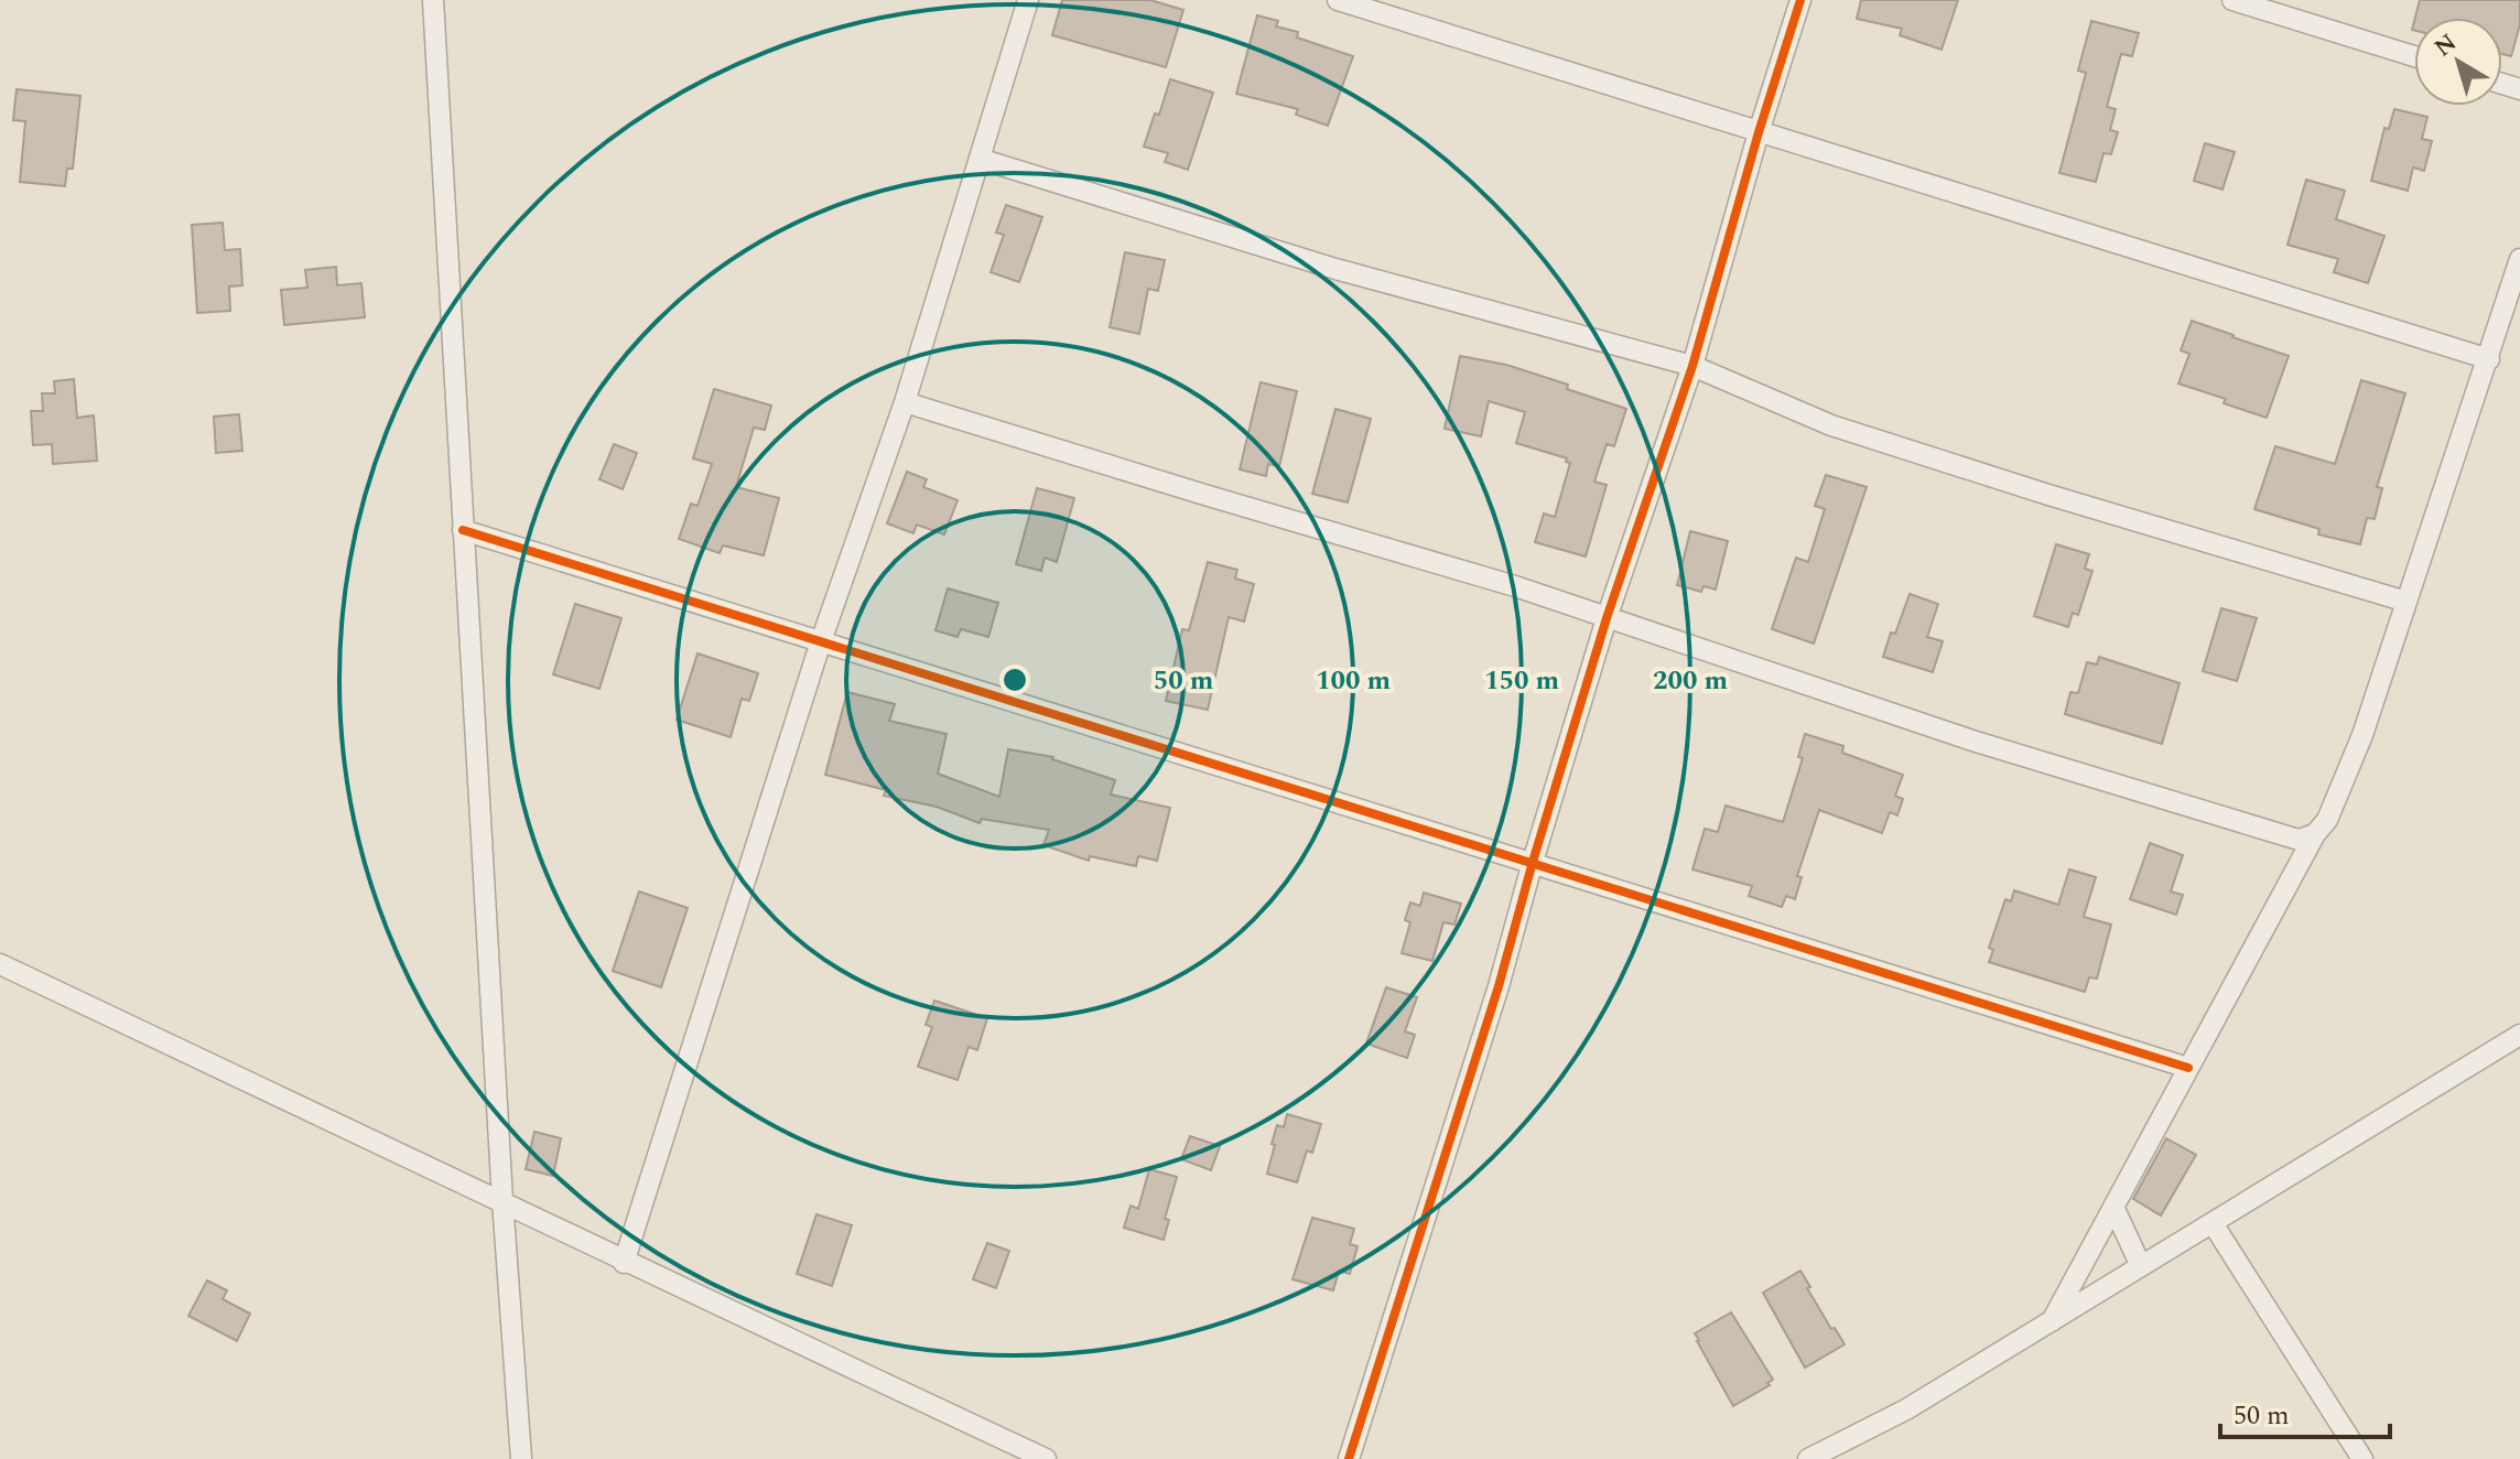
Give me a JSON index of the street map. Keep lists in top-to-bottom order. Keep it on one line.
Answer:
{"scale_bar":"50 m","north":"top left","rings":["50 m","100 m","150 m","200 m"]}
